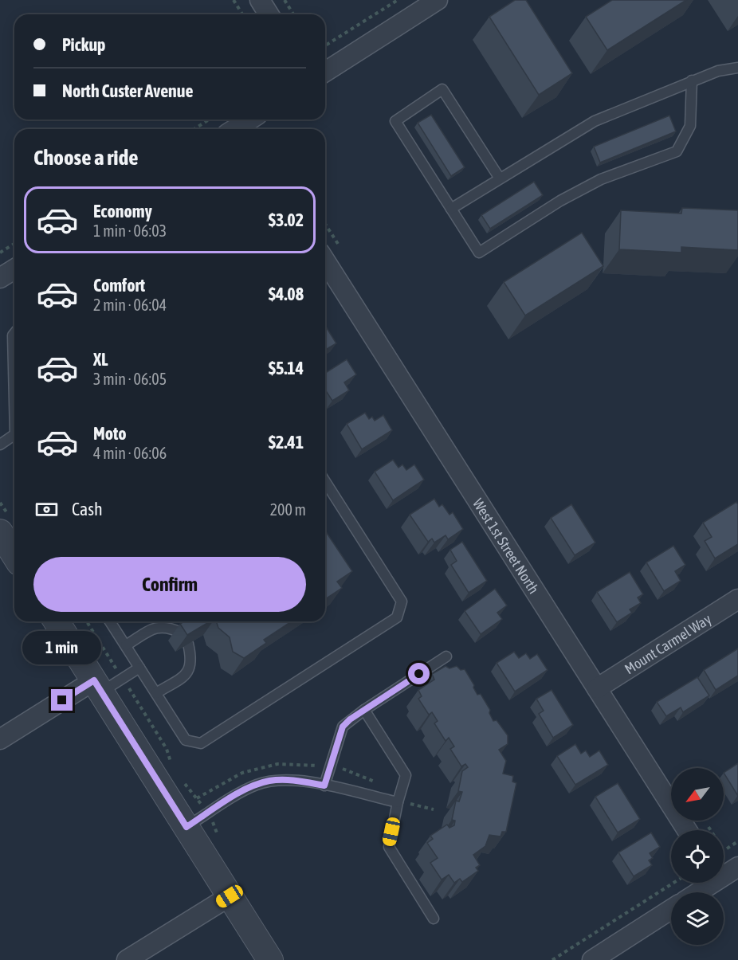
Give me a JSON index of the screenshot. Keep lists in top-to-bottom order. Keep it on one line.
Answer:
{"streets":{"street":["West 1st Street North","Mount Carmel Way"]},"crossings":[["West 1st Street North","Mount Carmel Way"]],"north":"bottom left","page":{"banner":["Pickup","North Custer Avenue"],"heading":"Choose a ride","list":[{"name":"Economy","note":"1 min · 06:03","value":"$3.02"},{"name":"Comfort","note":"2 min · 06:04","value":"$4.08"},{"name":"XL","note":"3 min · 06:05","value":"$5.14"},{"name":"Moto","note":"4 min · 06:06","value":"$2.41"}],"pay":["Cash","200 m"],"buttons":"Confirm","bubble":"1 min"}}
